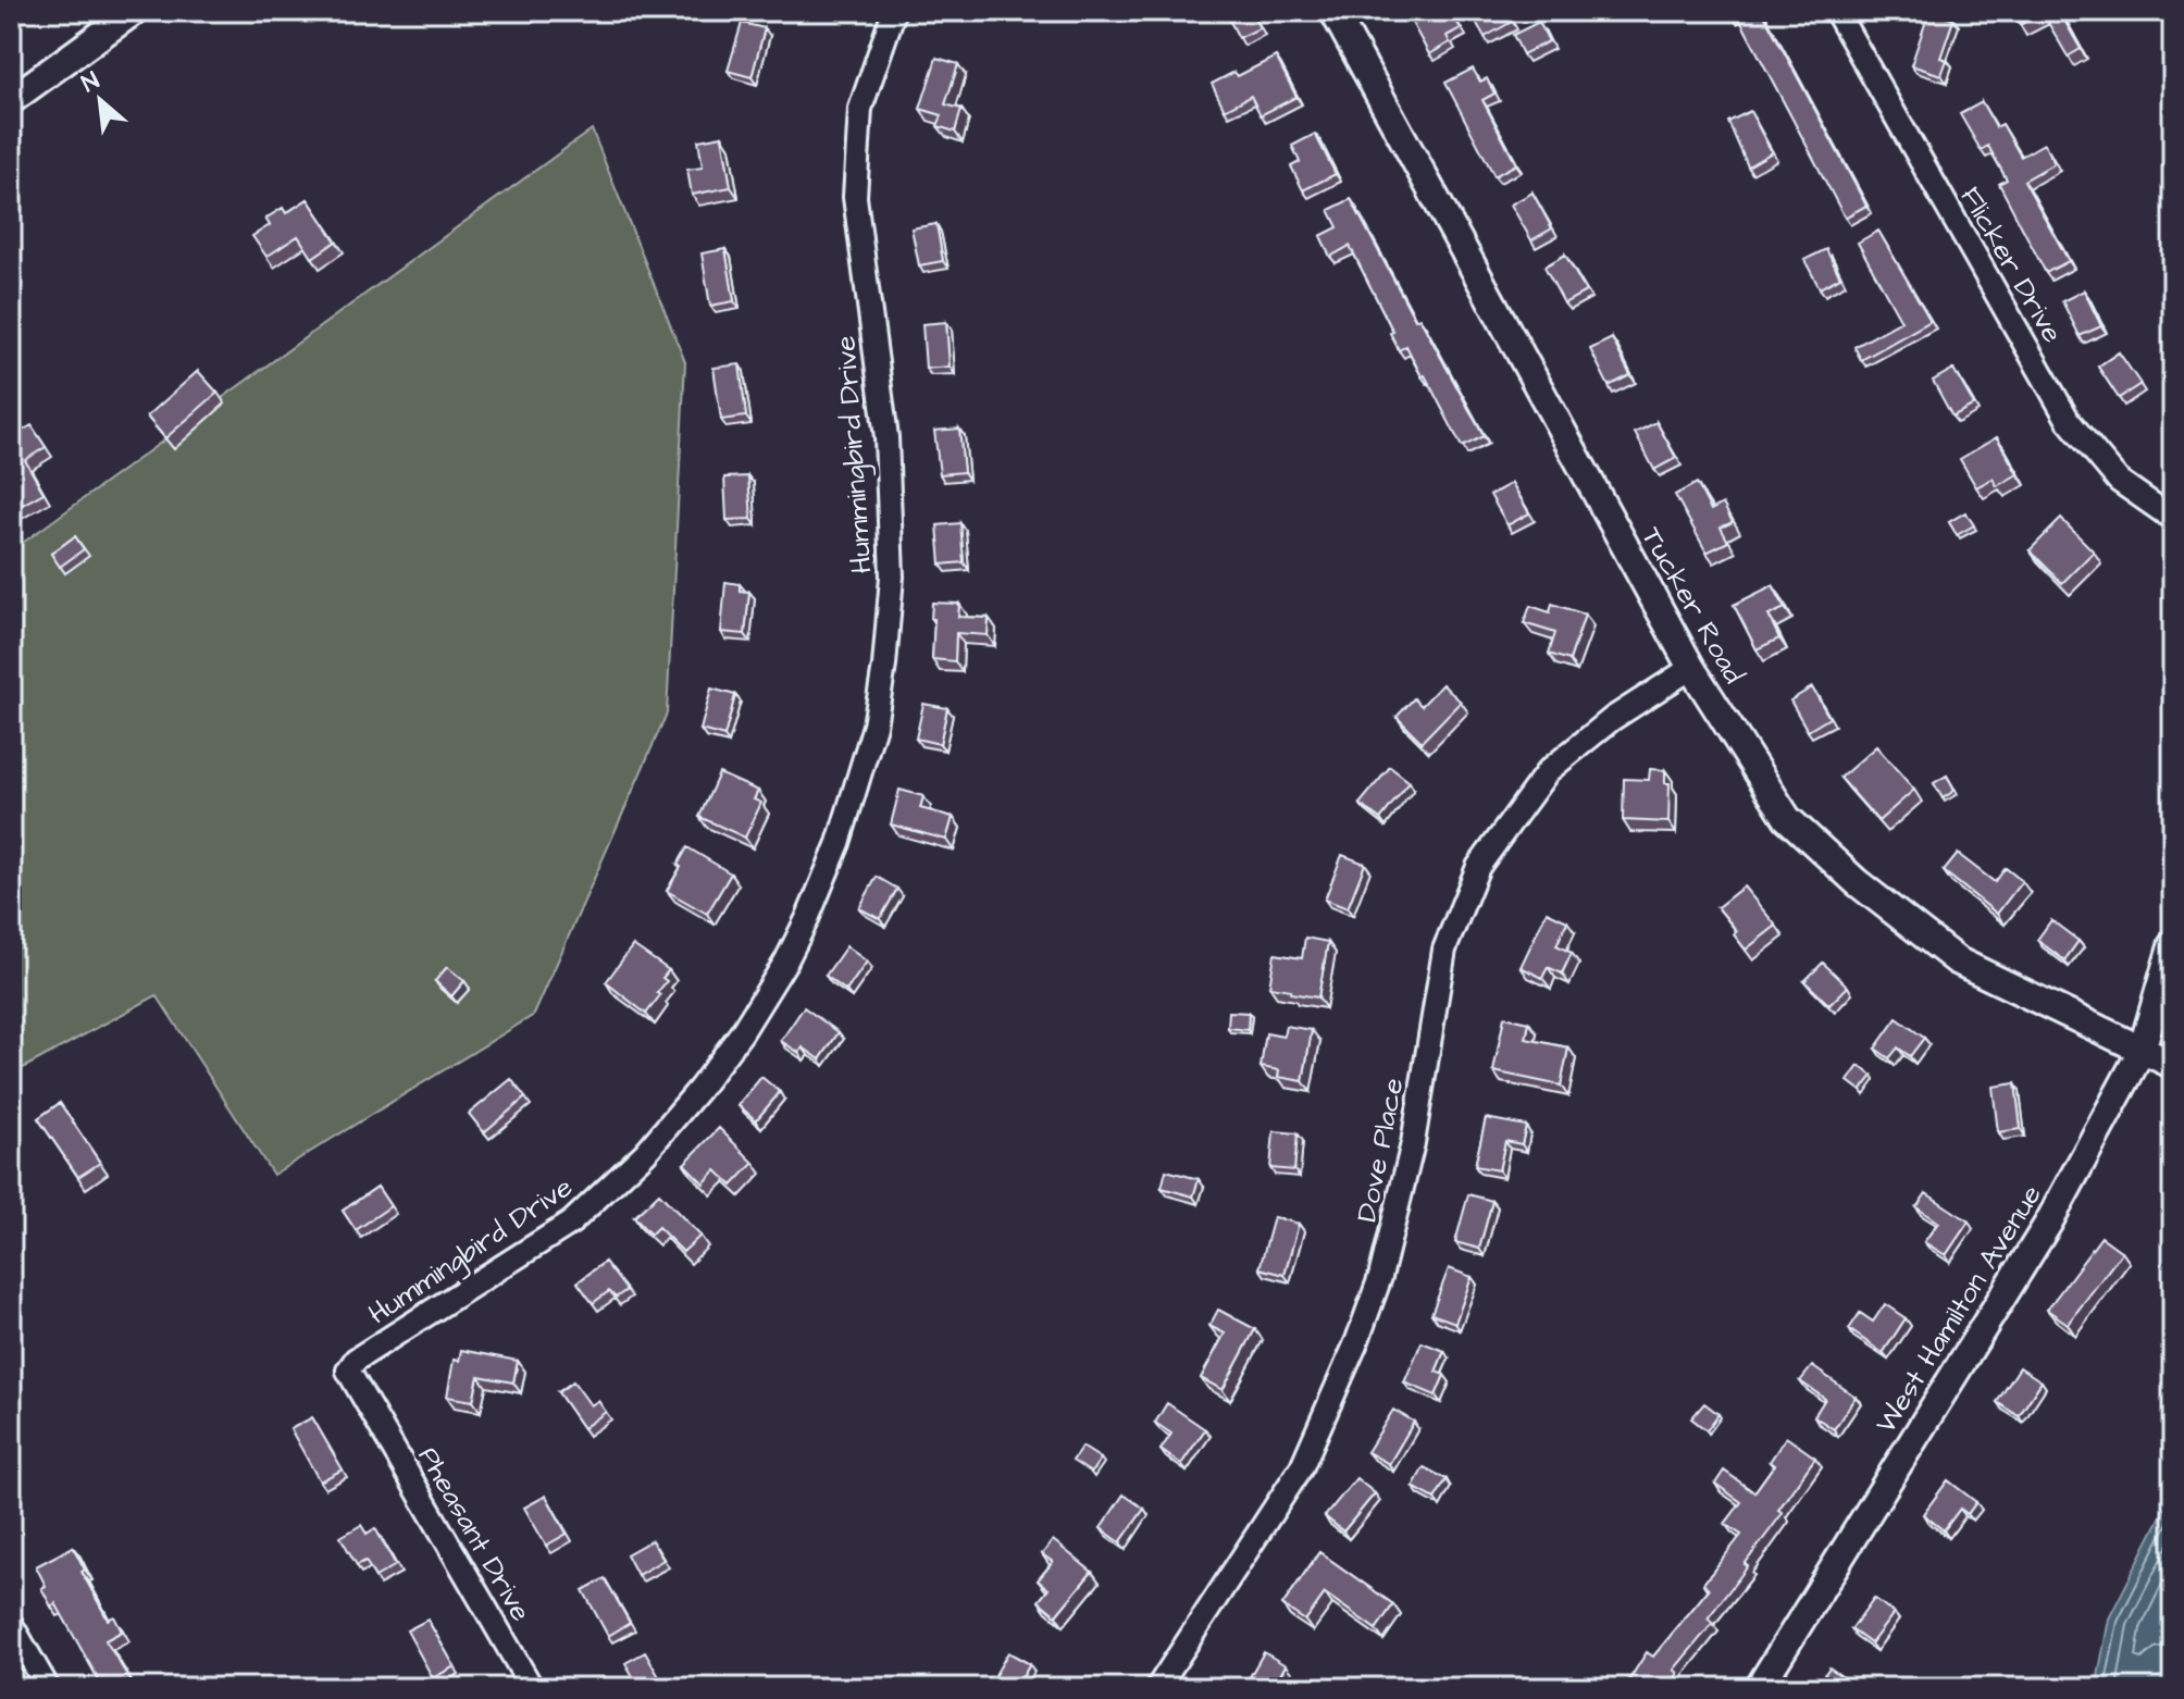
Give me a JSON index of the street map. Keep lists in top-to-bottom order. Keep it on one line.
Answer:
{"streets":{"street":["Flicker Drive","Hummingbird Drive","Tucker Road","Dove Place","West Hamilton Avenue","Pheasant Drive"]},"crossings":[["Hummingbird Drive","Pheasant Drive"],["Tucker Road","Dove Place"],["Tucker Road","West Hamilton Avenue"]],"north":"top left"}
